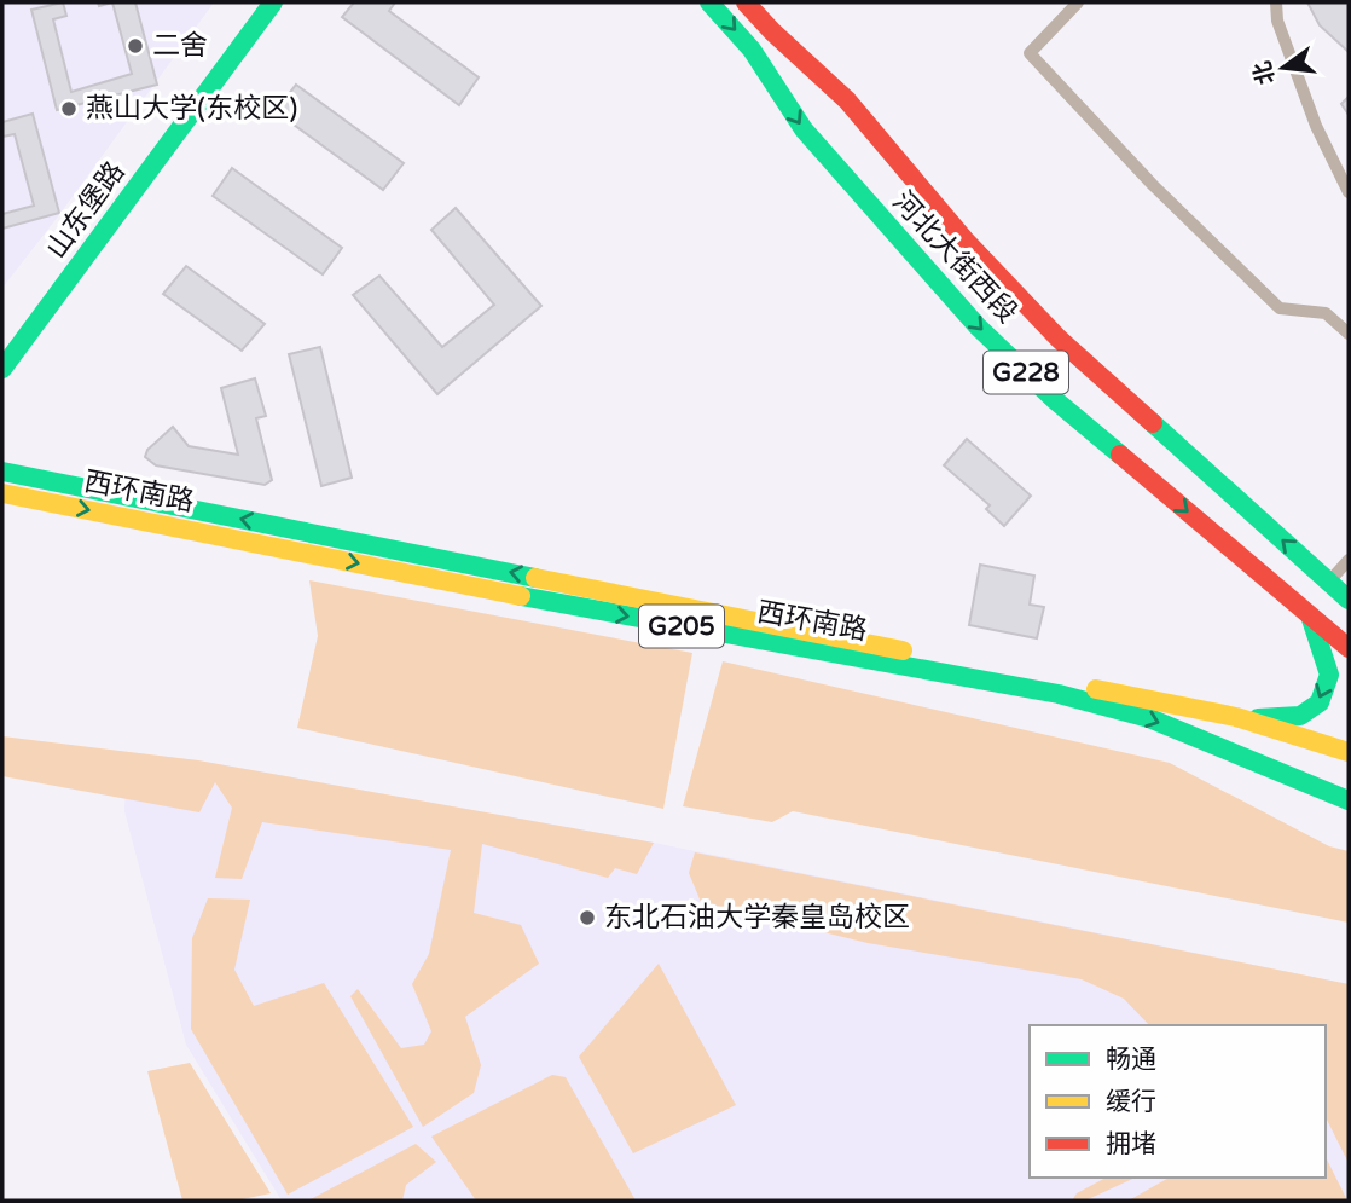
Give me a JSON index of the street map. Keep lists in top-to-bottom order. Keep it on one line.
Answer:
{"streets":{"main road":["山东堡路","河北大街西段","G228","西环南路","G205"]},"places":["二舍","燕山大学(东校区)","东北石油大学秦皇岛校区"],"legend":["畅通","缓行","拥堵"],"north":"left"}
